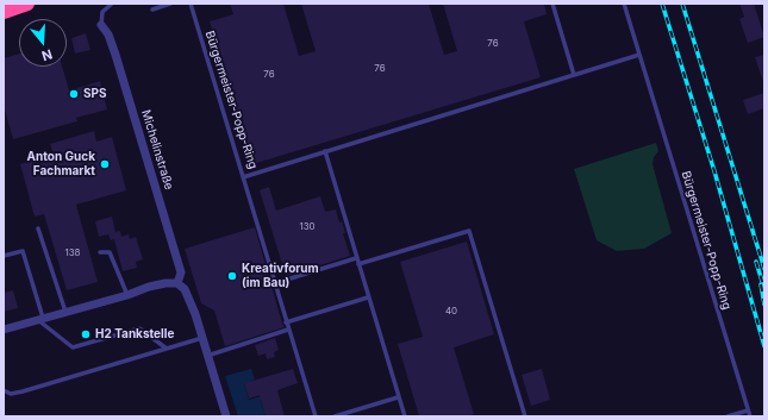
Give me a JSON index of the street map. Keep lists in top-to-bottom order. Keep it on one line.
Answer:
{"streets":{"street":["Michelinstraße"],"lane":["Bürgermeister-Popp-Ring"]},"places":["SPS","Anton Guck Fachmarkt","Kreativforum (im Bau)","H2 Tankstelle"],"house_numbers":["76","76","76","130","138","40"],"north":"bottom"}
